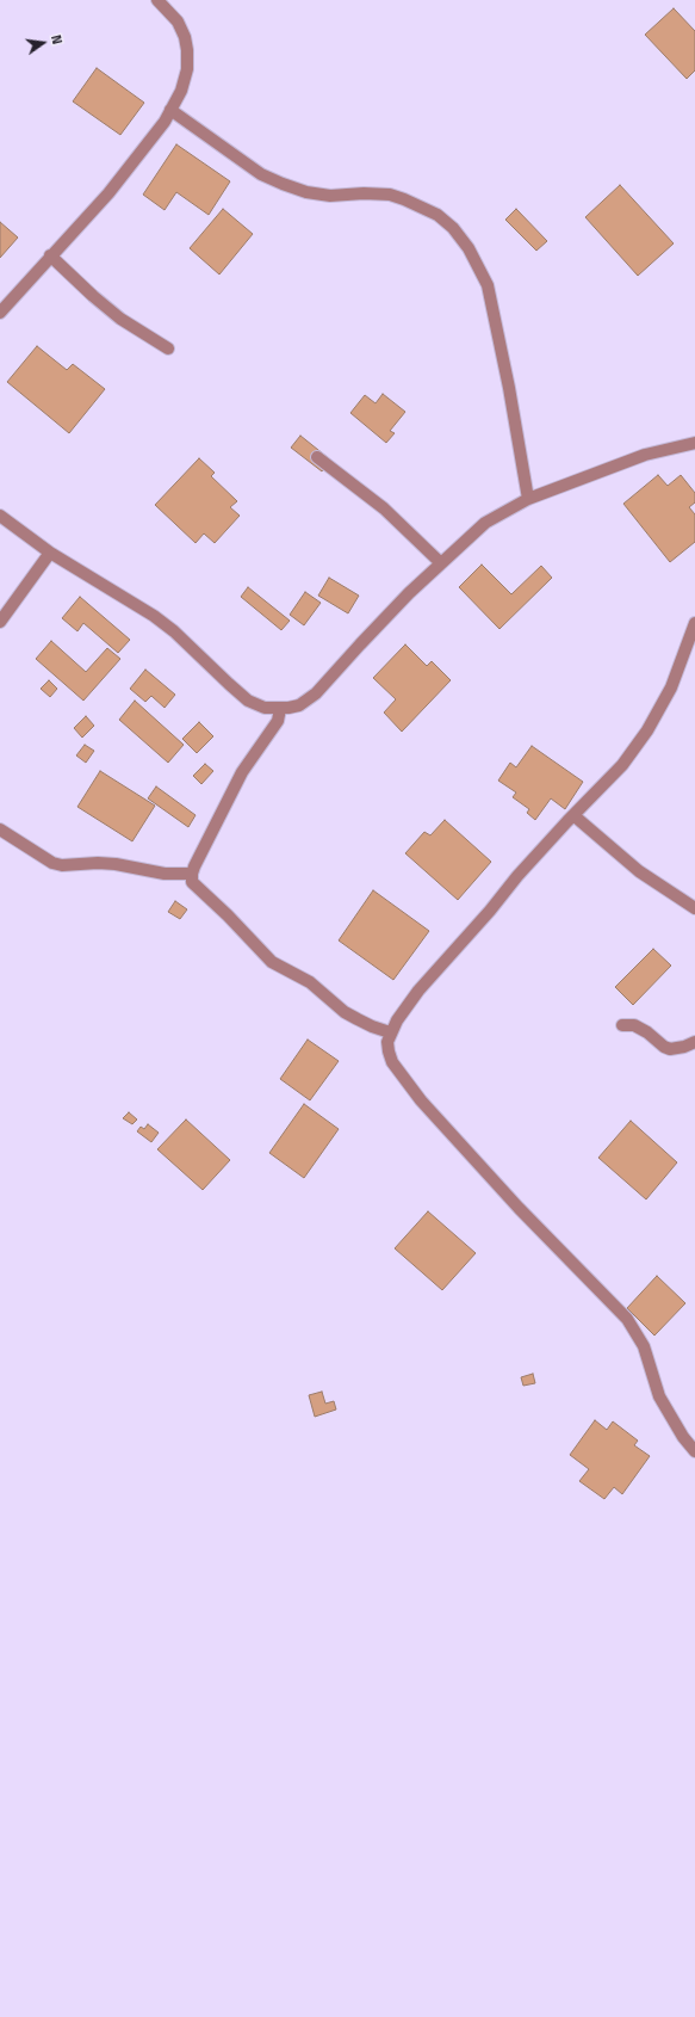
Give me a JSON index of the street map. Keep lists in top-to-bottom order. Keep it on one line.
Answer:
{"north":"right"}
